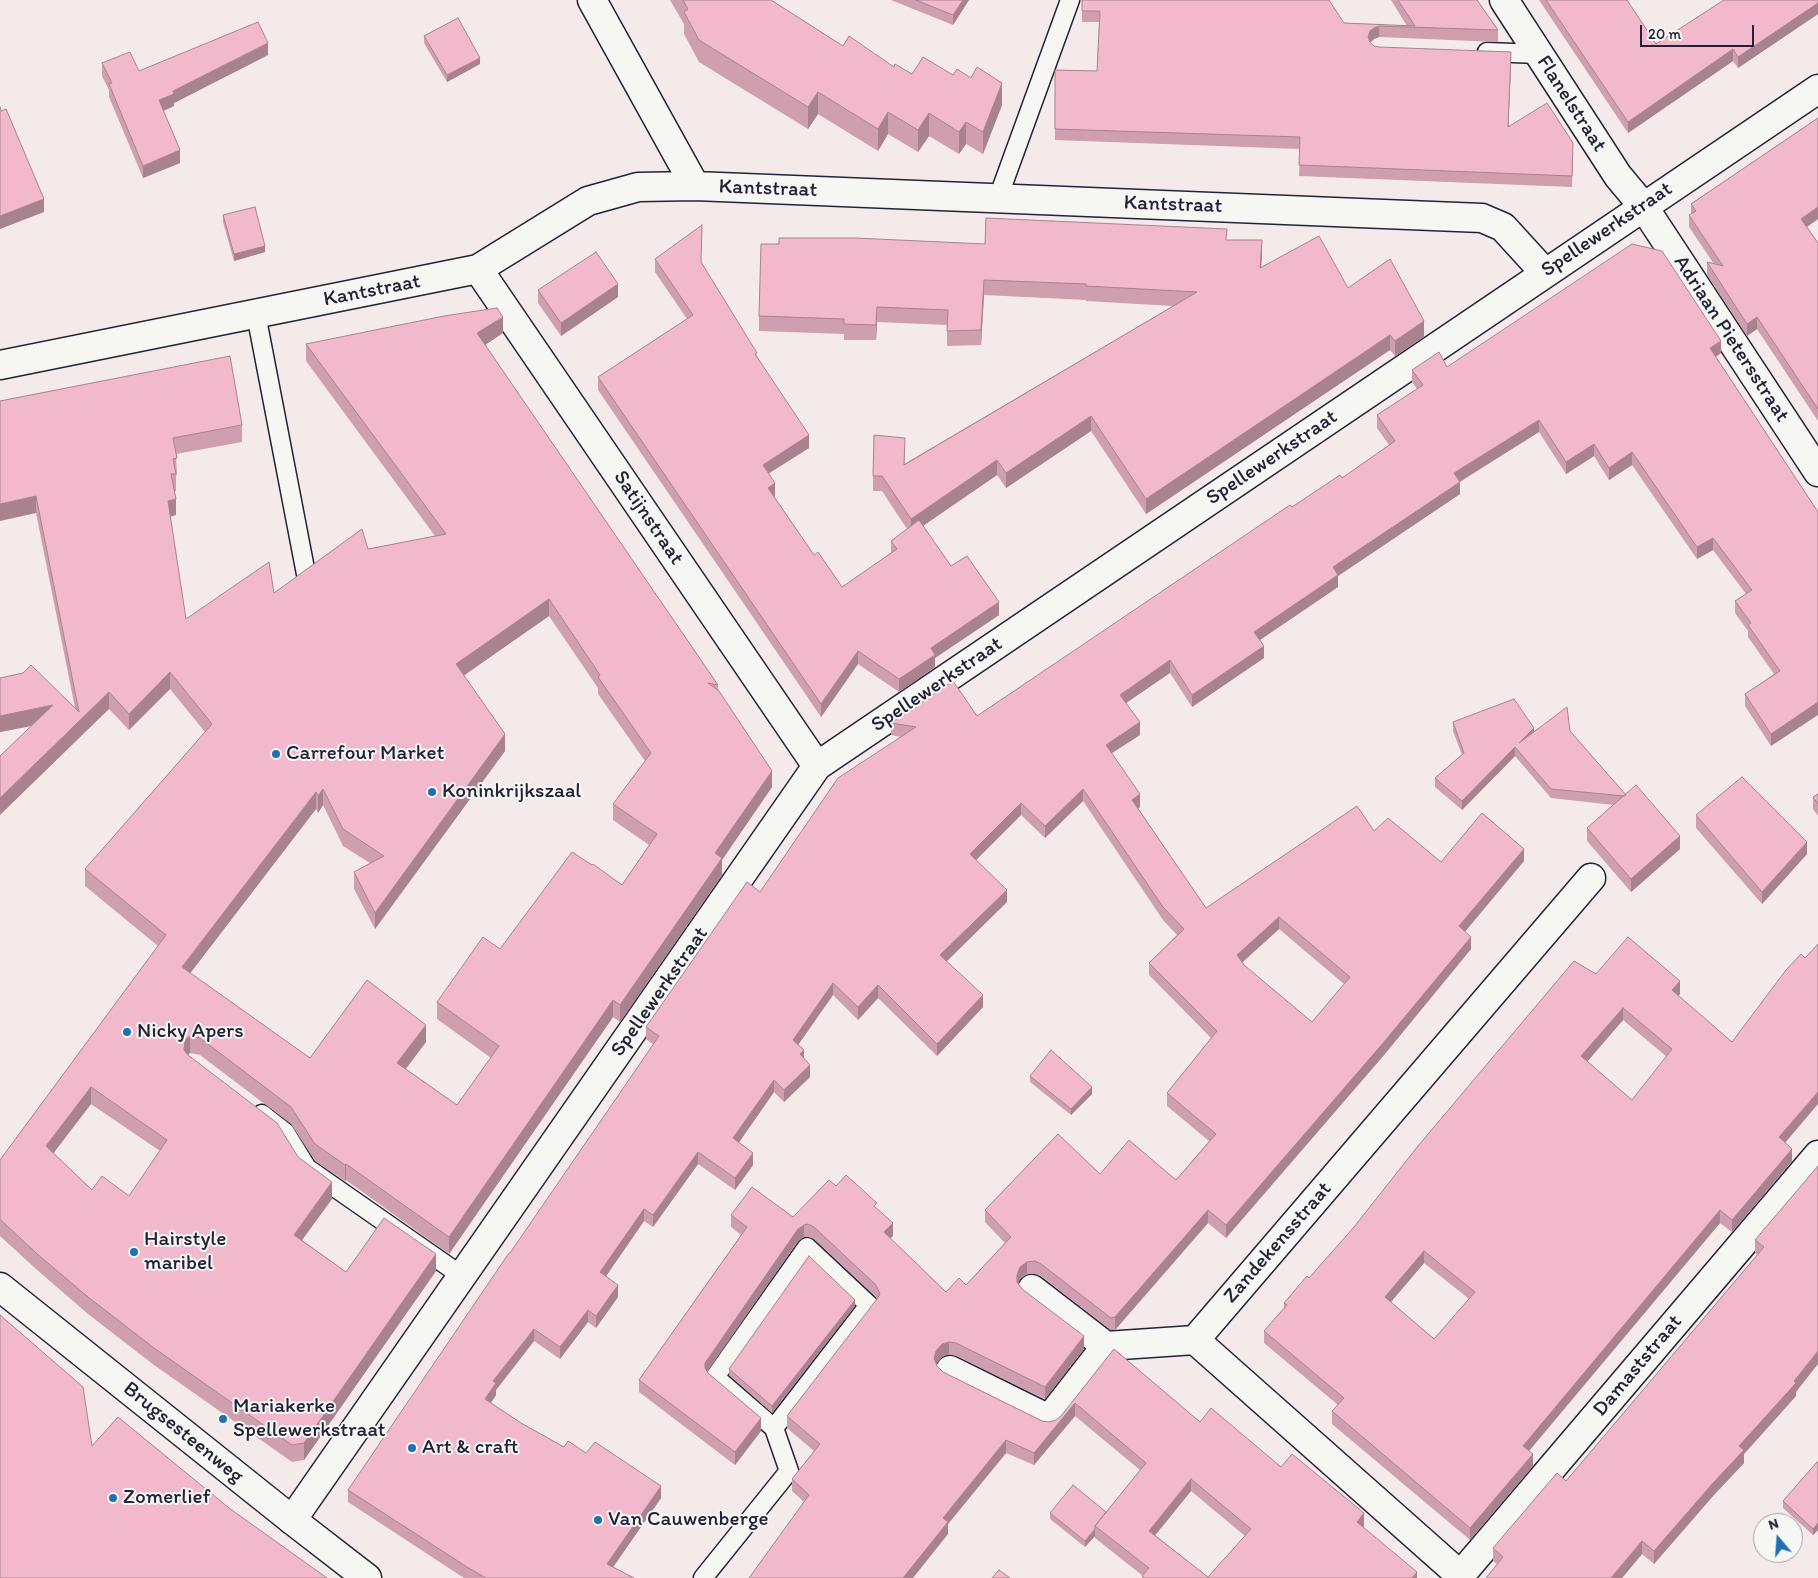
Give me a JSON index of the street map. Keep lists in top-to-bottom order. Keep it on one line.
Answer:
{"streets":{"street":["Flanelstraat","Kantstraat","Spellewerkstraat","Adriaan Pietersstraat","Satijnstraat","Zandekensstraat","Damaststraat","Brugsesteenweg"]},"crossings":[["Flanelstraat","Spellewerkstraat"],["Flanelstraat","Adriaan Pietersstraat"],["Kantstraat","Spellewerkstraat"],["Kantstraat","Satijnstraat"],["Spellewerkstraat","Adriaan Pietersstraat"],["Spellewerkstraat","Satijnstraat"],["Spellewerkstraat","Brugsesteenweg"]],"places":["Carrefour Market","Koninkrijkszaal","Nicky Apers","Hairstyle maribel","Mariakerke Spellewerkstraat","Art & craft","Zomerlief","Van Cauwenberge"],"scale_bar":"20 m","north":"top"}
